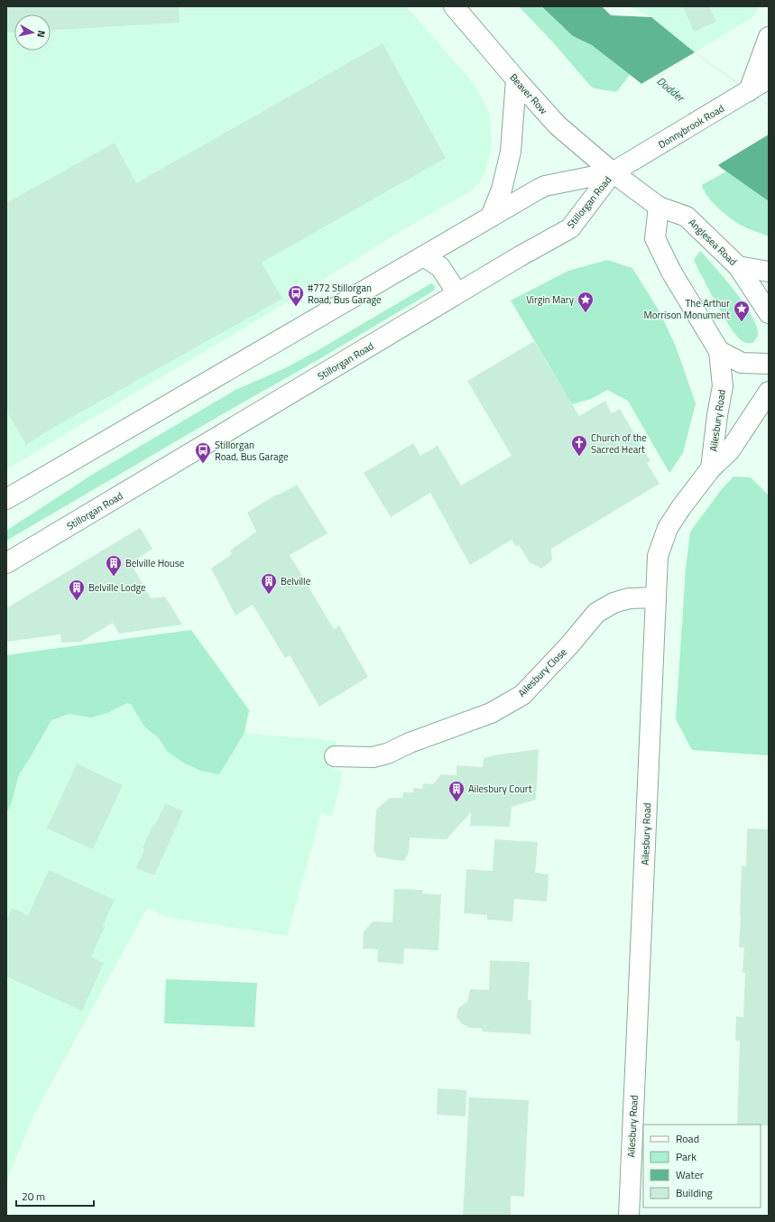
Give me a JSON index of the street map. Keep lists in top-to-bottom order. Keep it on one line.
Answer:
{"streets":{"main road":["Beaver Row","Donnybrook Road","Stillorgan Road","Anglesea Road","Ailesbury Road","Ailesbury Close"]},"crossings":[["Beaver Row","Donnybrook Road"],["Beaver Row","Stillorgan Road"],["Beaver Row","Anglesea Road"],["Donnybrook Road","Stillorgan Road"],["Donnybrook Road","Anglesea Road"],["Stillorgan Road","Anglesea Road"],["Ailesbury Road","Ailesbury Close"]],"water":["Dodder"],"places":{"bus stop":["#772 Stillorgan Road, Bus Garage","Stillorgan Road, Bus Garage"],"place":["Virgin Mary","The Arthur Morrison Monument"],"church":["Church of the Sacred Heart"],"building":["Belville House","Belville","Belville Lodge","Ailesbury Court"]},"legend":["Road","Park","Water","Building"],"scale_bar":"20 m","north":"right"}
